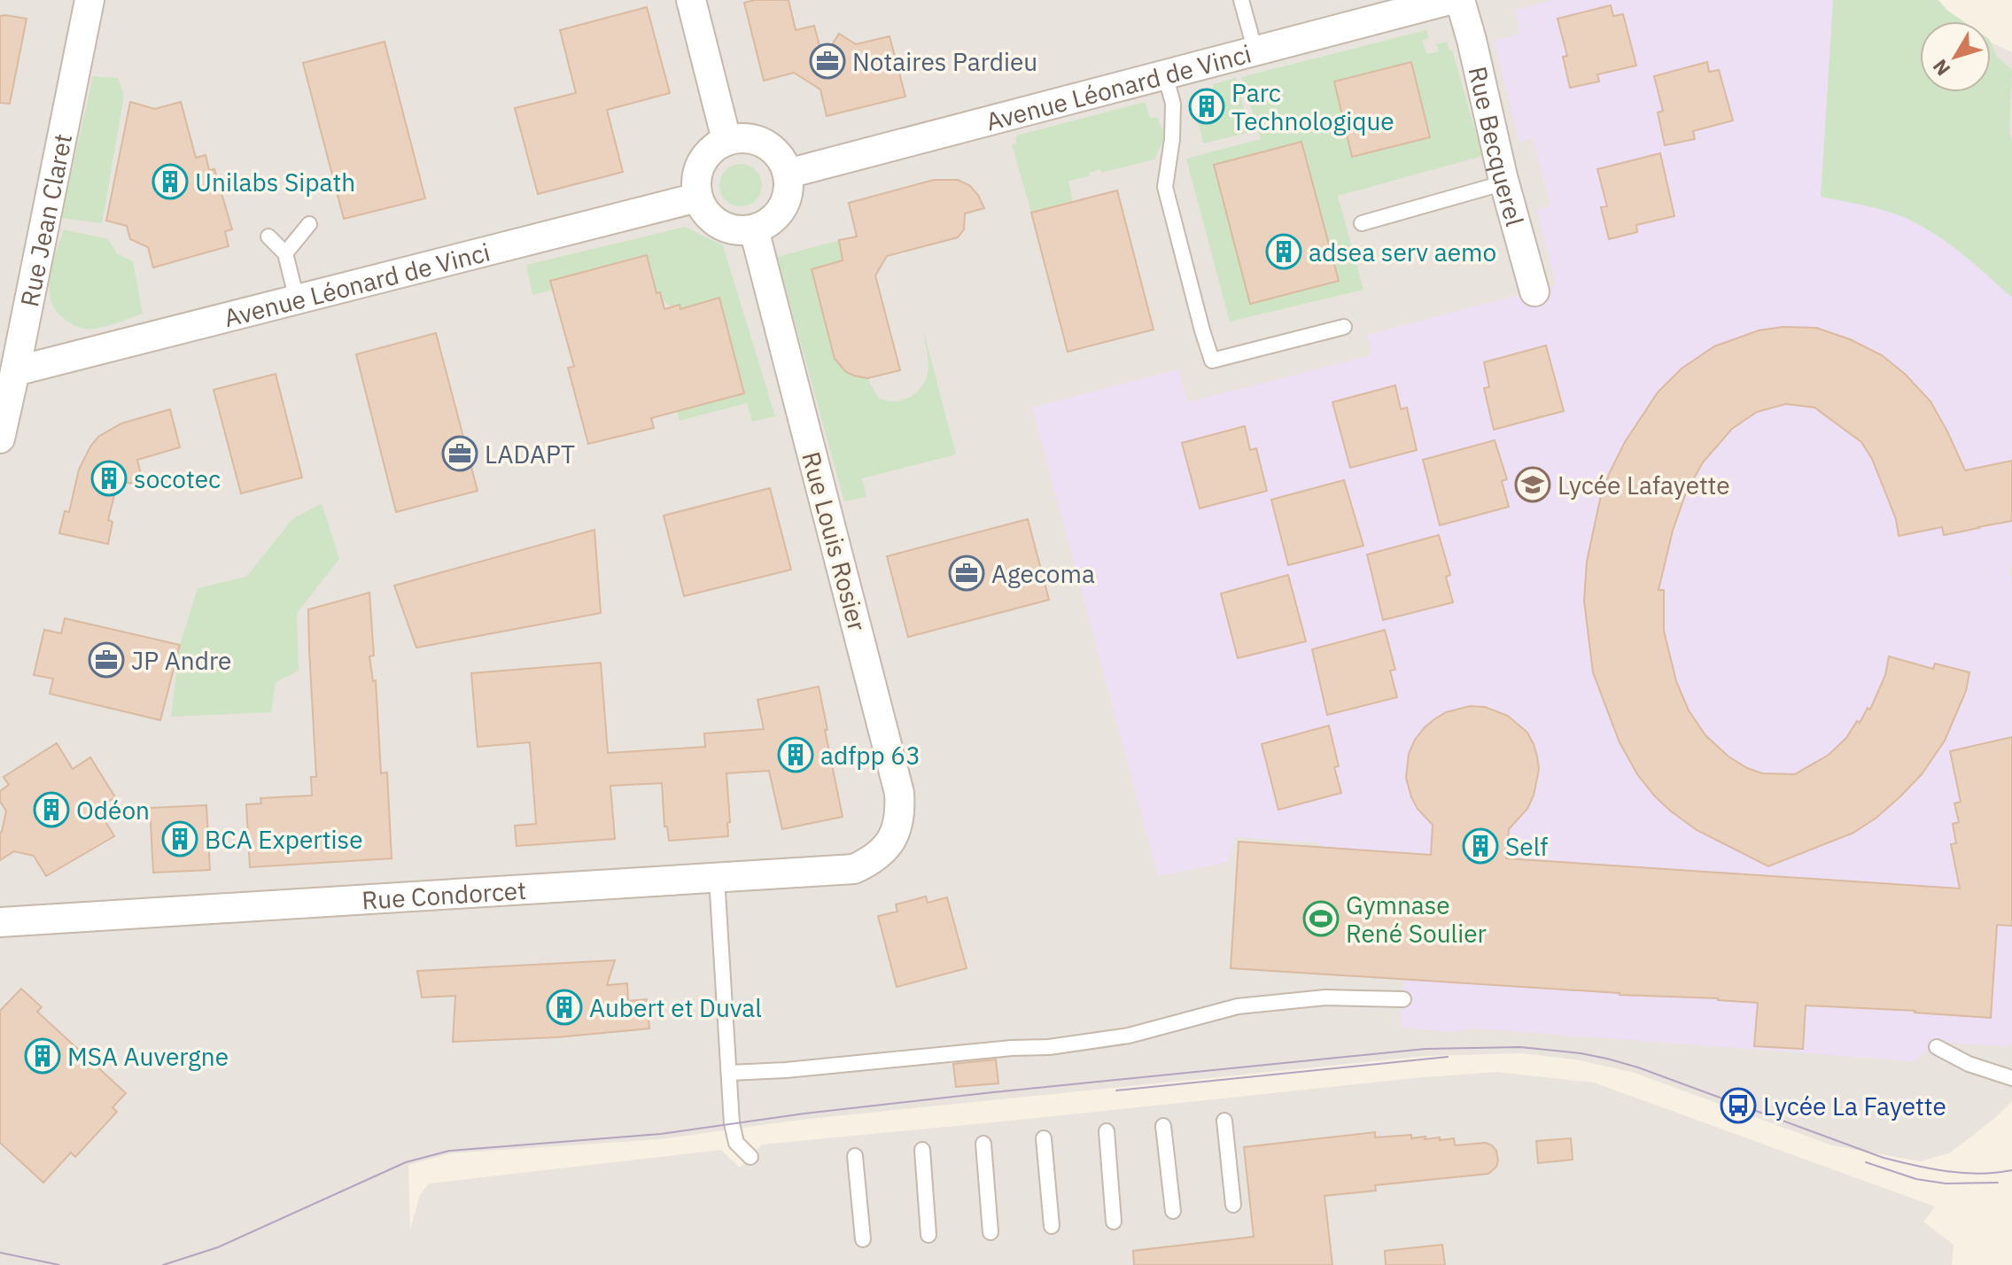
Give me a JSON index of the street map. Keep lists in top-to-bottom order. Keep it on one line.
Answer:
{"streets":{"street":["Avenue Léonard de Vinci","Rue Becquerel","Rue Jean Claret","Rue Louis Rosier","Rue Condorcet"]},"crossings":[["Avenue Léonard de Vinci","Rue Jean Claret"],["Avenue Léonard de Vinci","Rue Louis Rosier"],["Rue Louis Rosier","Rue Condorcet"]],"places":{"office":["Notaires Pardieu","LADAPT","Agecoma","JP Andre"],"building":["Parc Technologique","Unilabs Sipath","adsea serv aemo","socotec","adfpp 63","Odéon","BCA Expertise","Self","Aubert et Duval","MSA Auvergne"],"school or university":["Lycée Lafayette"],"sports":["Gymnase René Soulier"],"bus stop":["Lycée La Fayette"]},"north":"bottom left"}
